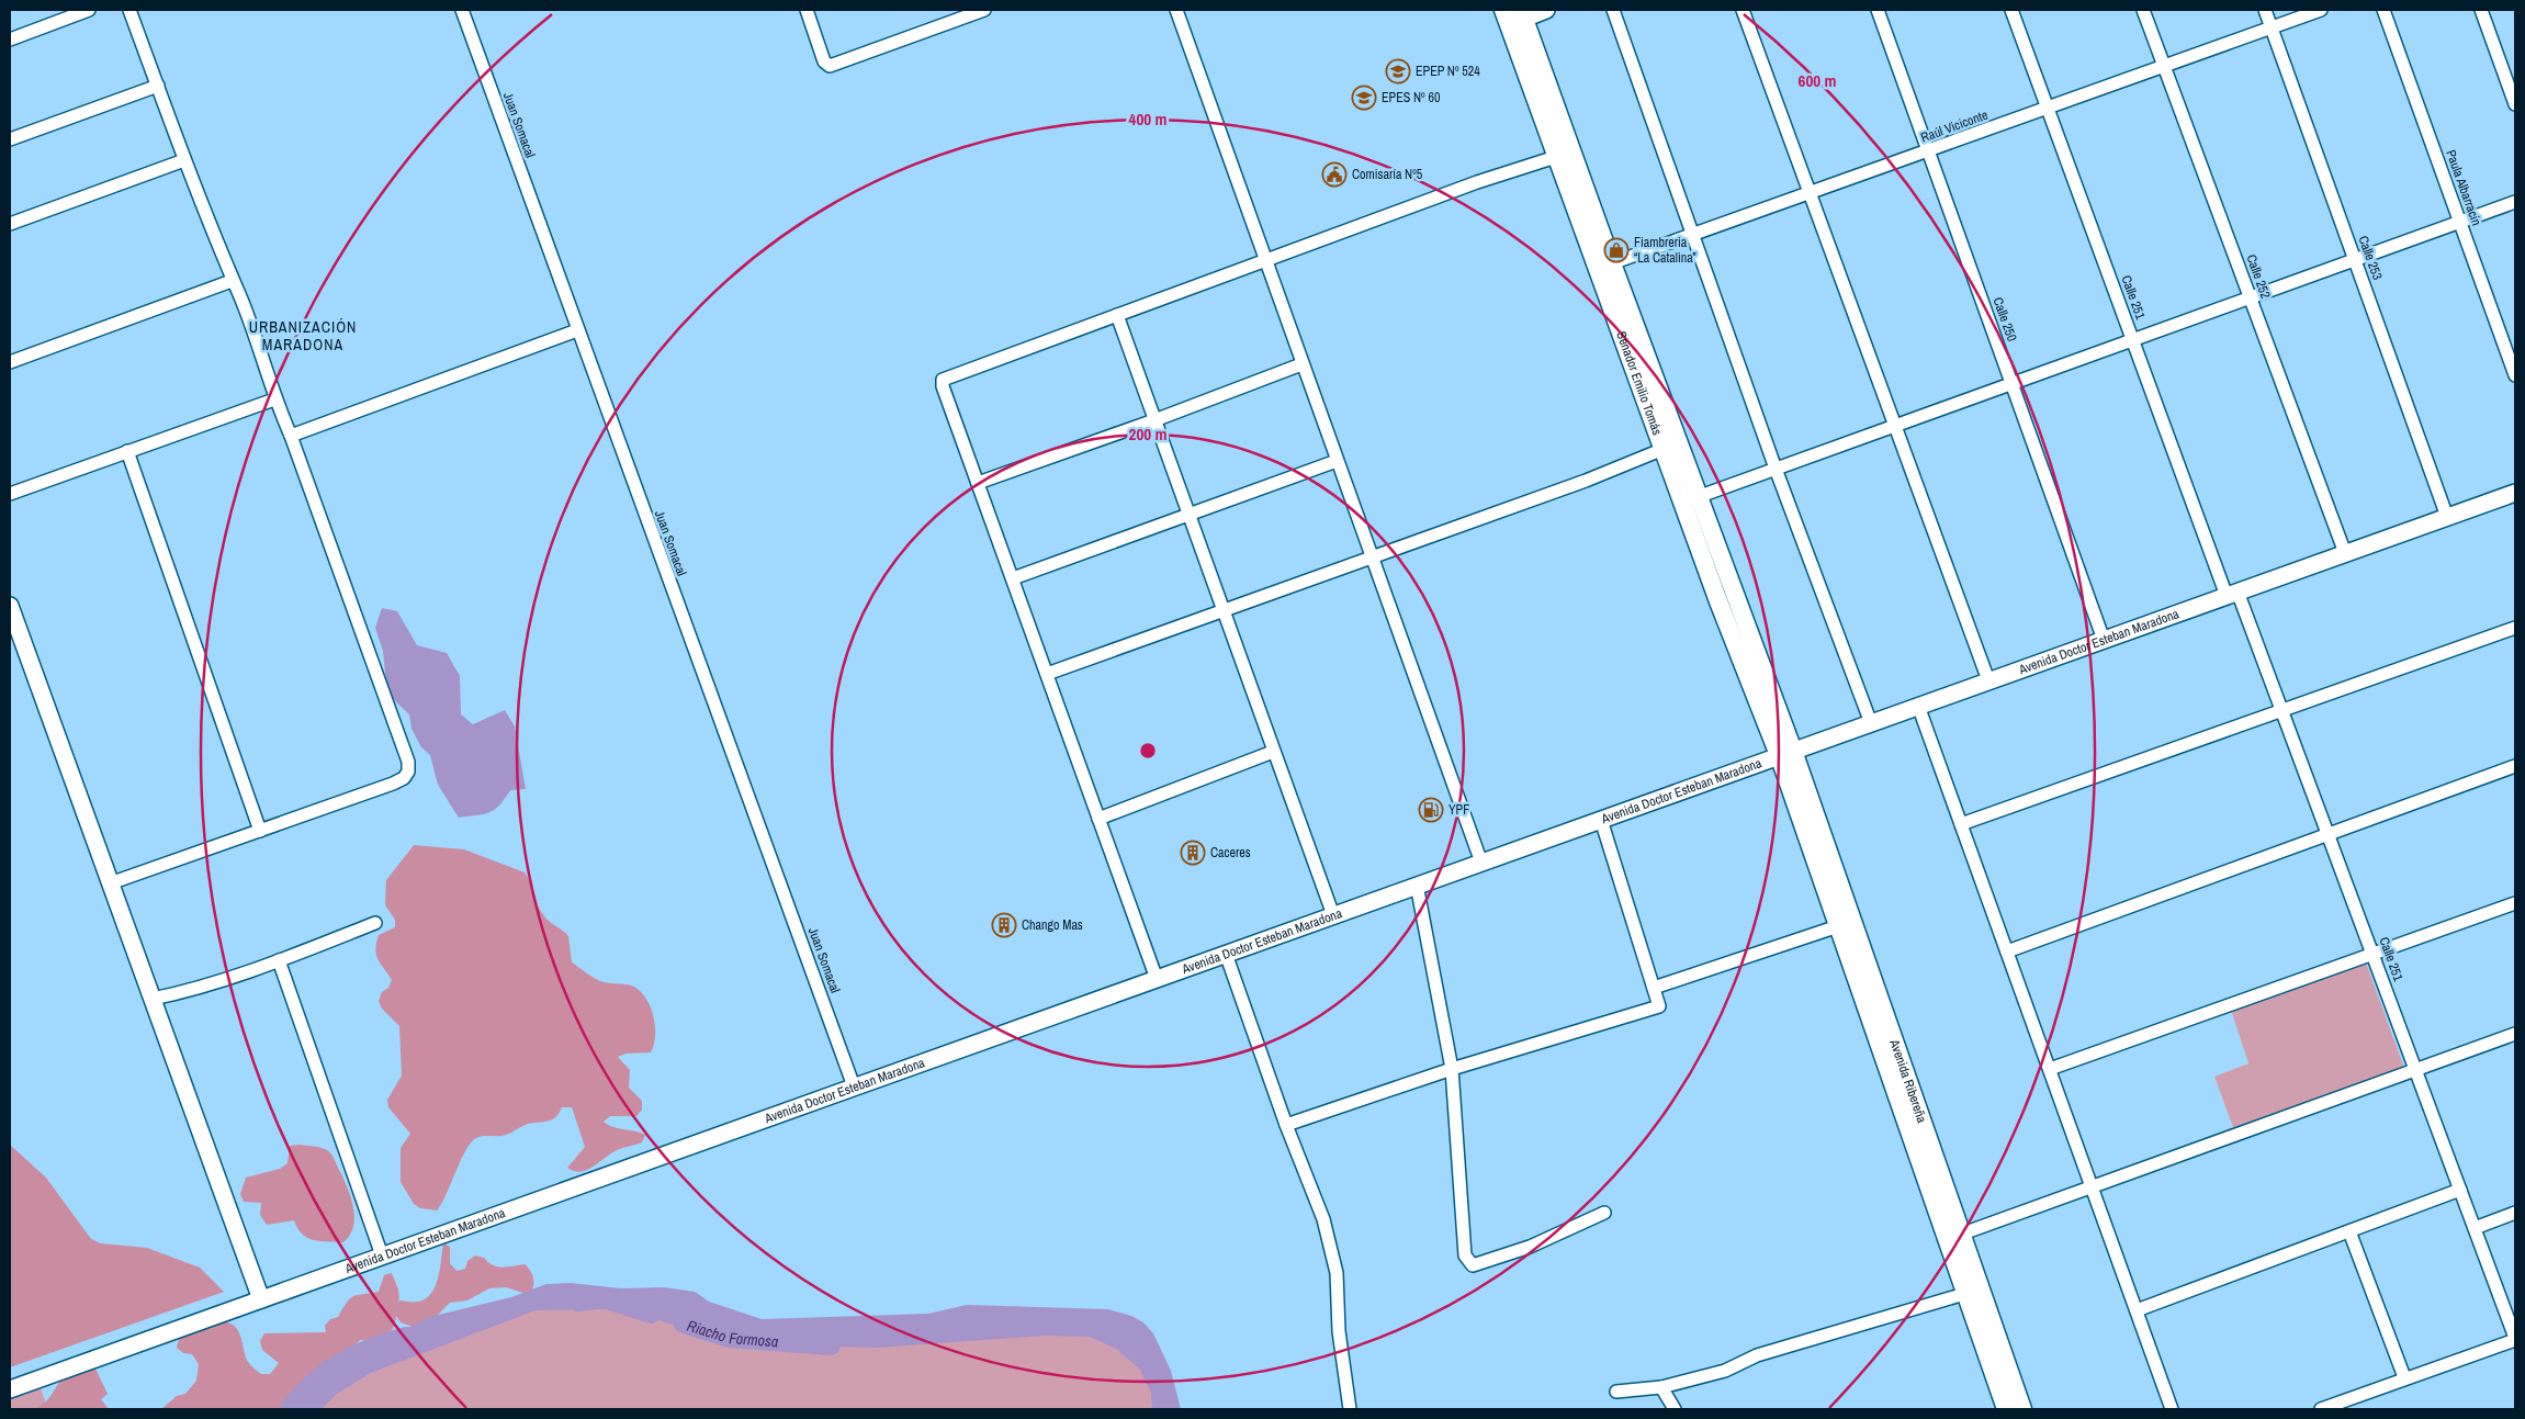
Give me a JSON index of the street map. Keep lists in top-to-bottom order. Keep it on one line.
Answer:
{"streets":{"main road":["Senador Emilio Tomás","Avenida Doctor Esteban Maradona","Avenida Ribereña"],"street":["Juan Somacal","Raúl Viciconte","Paula Albarracín","Calle 253","Calle 252","Calle 251","Calle 250"]},"crossings":[["Juan Somacal","Avenida Doctor Esteban Maradona"],["Raúl Viciconte","Calle 253"],["Raúl Viciconte","Calle 252"],["Raúl Viciconte","Calle 251"],["Raúl Viciconte","Calle 250"],["Raúl Viciconte","Senador Emilio Tomás"],["Calle 253","Avenida Doctor Esteban Maradona"],["Calle 252","Avenida Doctor Esteban Maradona"],["Calle 251","Avenida Doctor Esteban Maradona"],["Calle 250","Avenida Doctor Esteban Maradona"],["Senador Emilio Tomás","Avenida Doctor Esteban Maradona"],["Senador Emilio Tomás","Avenida Ribereña"],["Avenida Doctor Esteban Maradona","Avenida Ribereña"]],"districts":["URBANIZACIÓN MARADONA"],"water":["Riacho Formosa"],"places":{"school or university":["EPEP Nº 524","EPES Nº 60"],"public building":["Comisaría Nº5"],"shop":["Fiambreria “La Catalina”"],"fuel station":["YPF"],"building":["Caceres","Chango Mas"]},"rings":["600 m","400 m","200 m"]}
